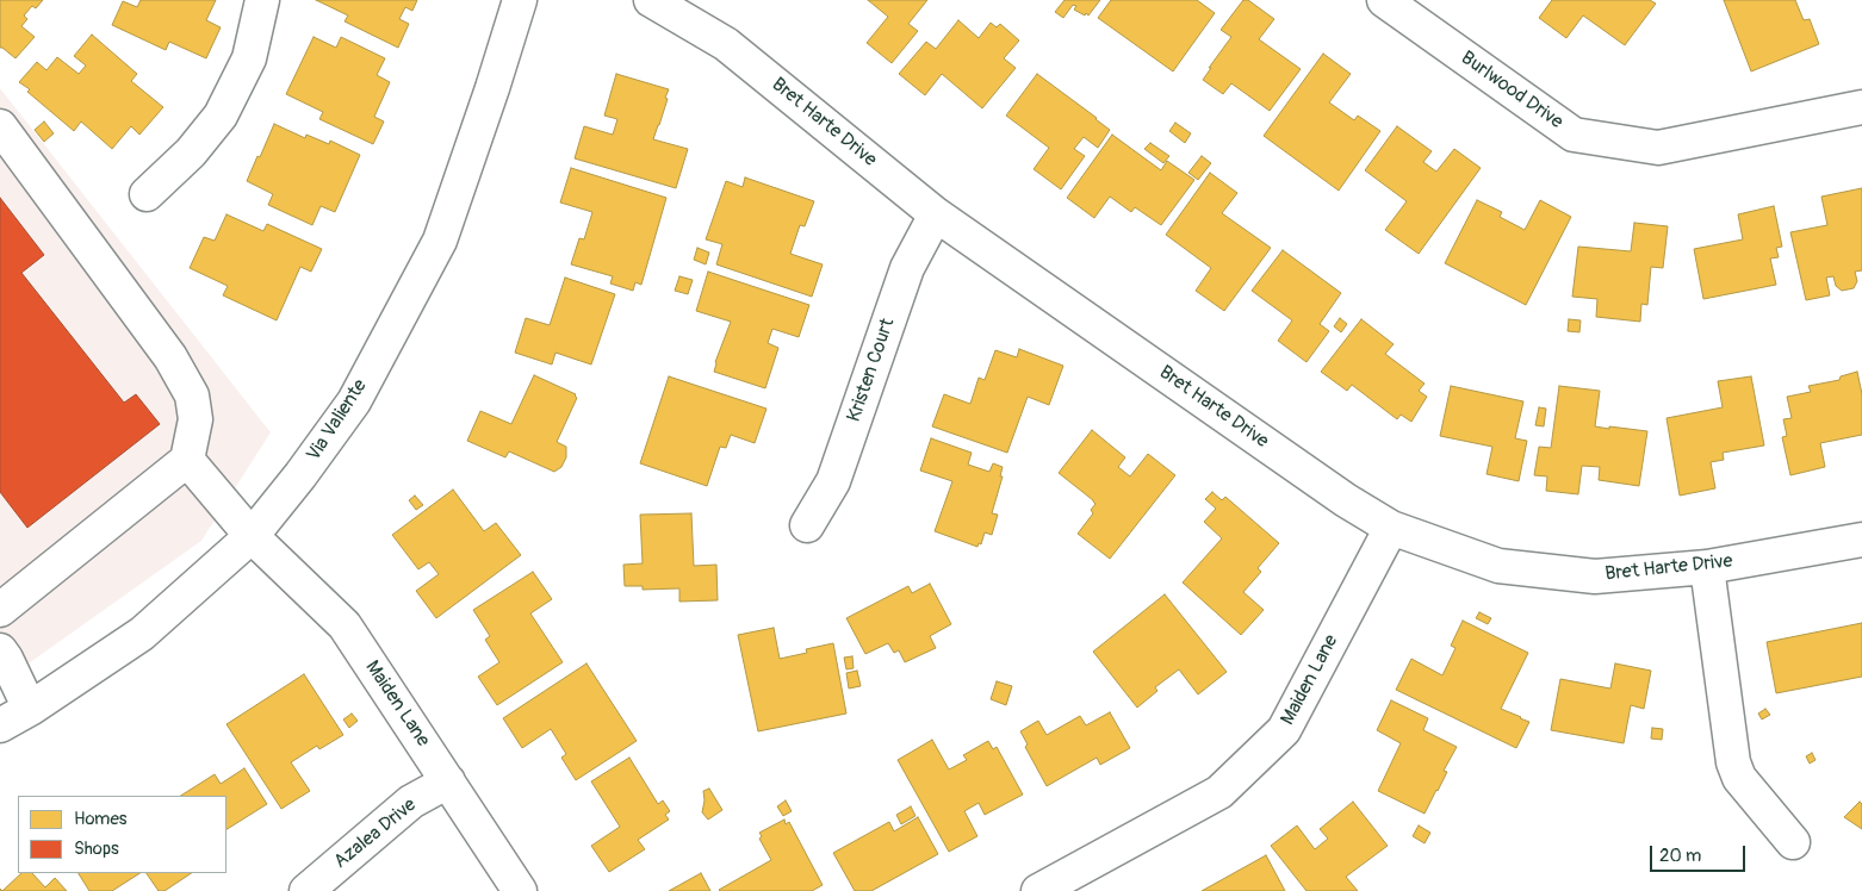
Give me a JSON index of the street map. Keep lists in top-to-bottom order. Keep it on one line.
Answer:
{"streets":{"street":["Burlwood Drive","Bret Harte Drive","Kristen Court","Via Valiente","Maiden Lane","Azalea Drive"]},"crossings":[["Bret Harte Drive","Kristen Court"],["Bret Harte Drive","Maiden Lane"],["Via Valiente","Maiden Lane"],["Maiden Lane","Azalea Drive"]],"legend":["Homes","Shops"],"scale_bar":"20 m"}
